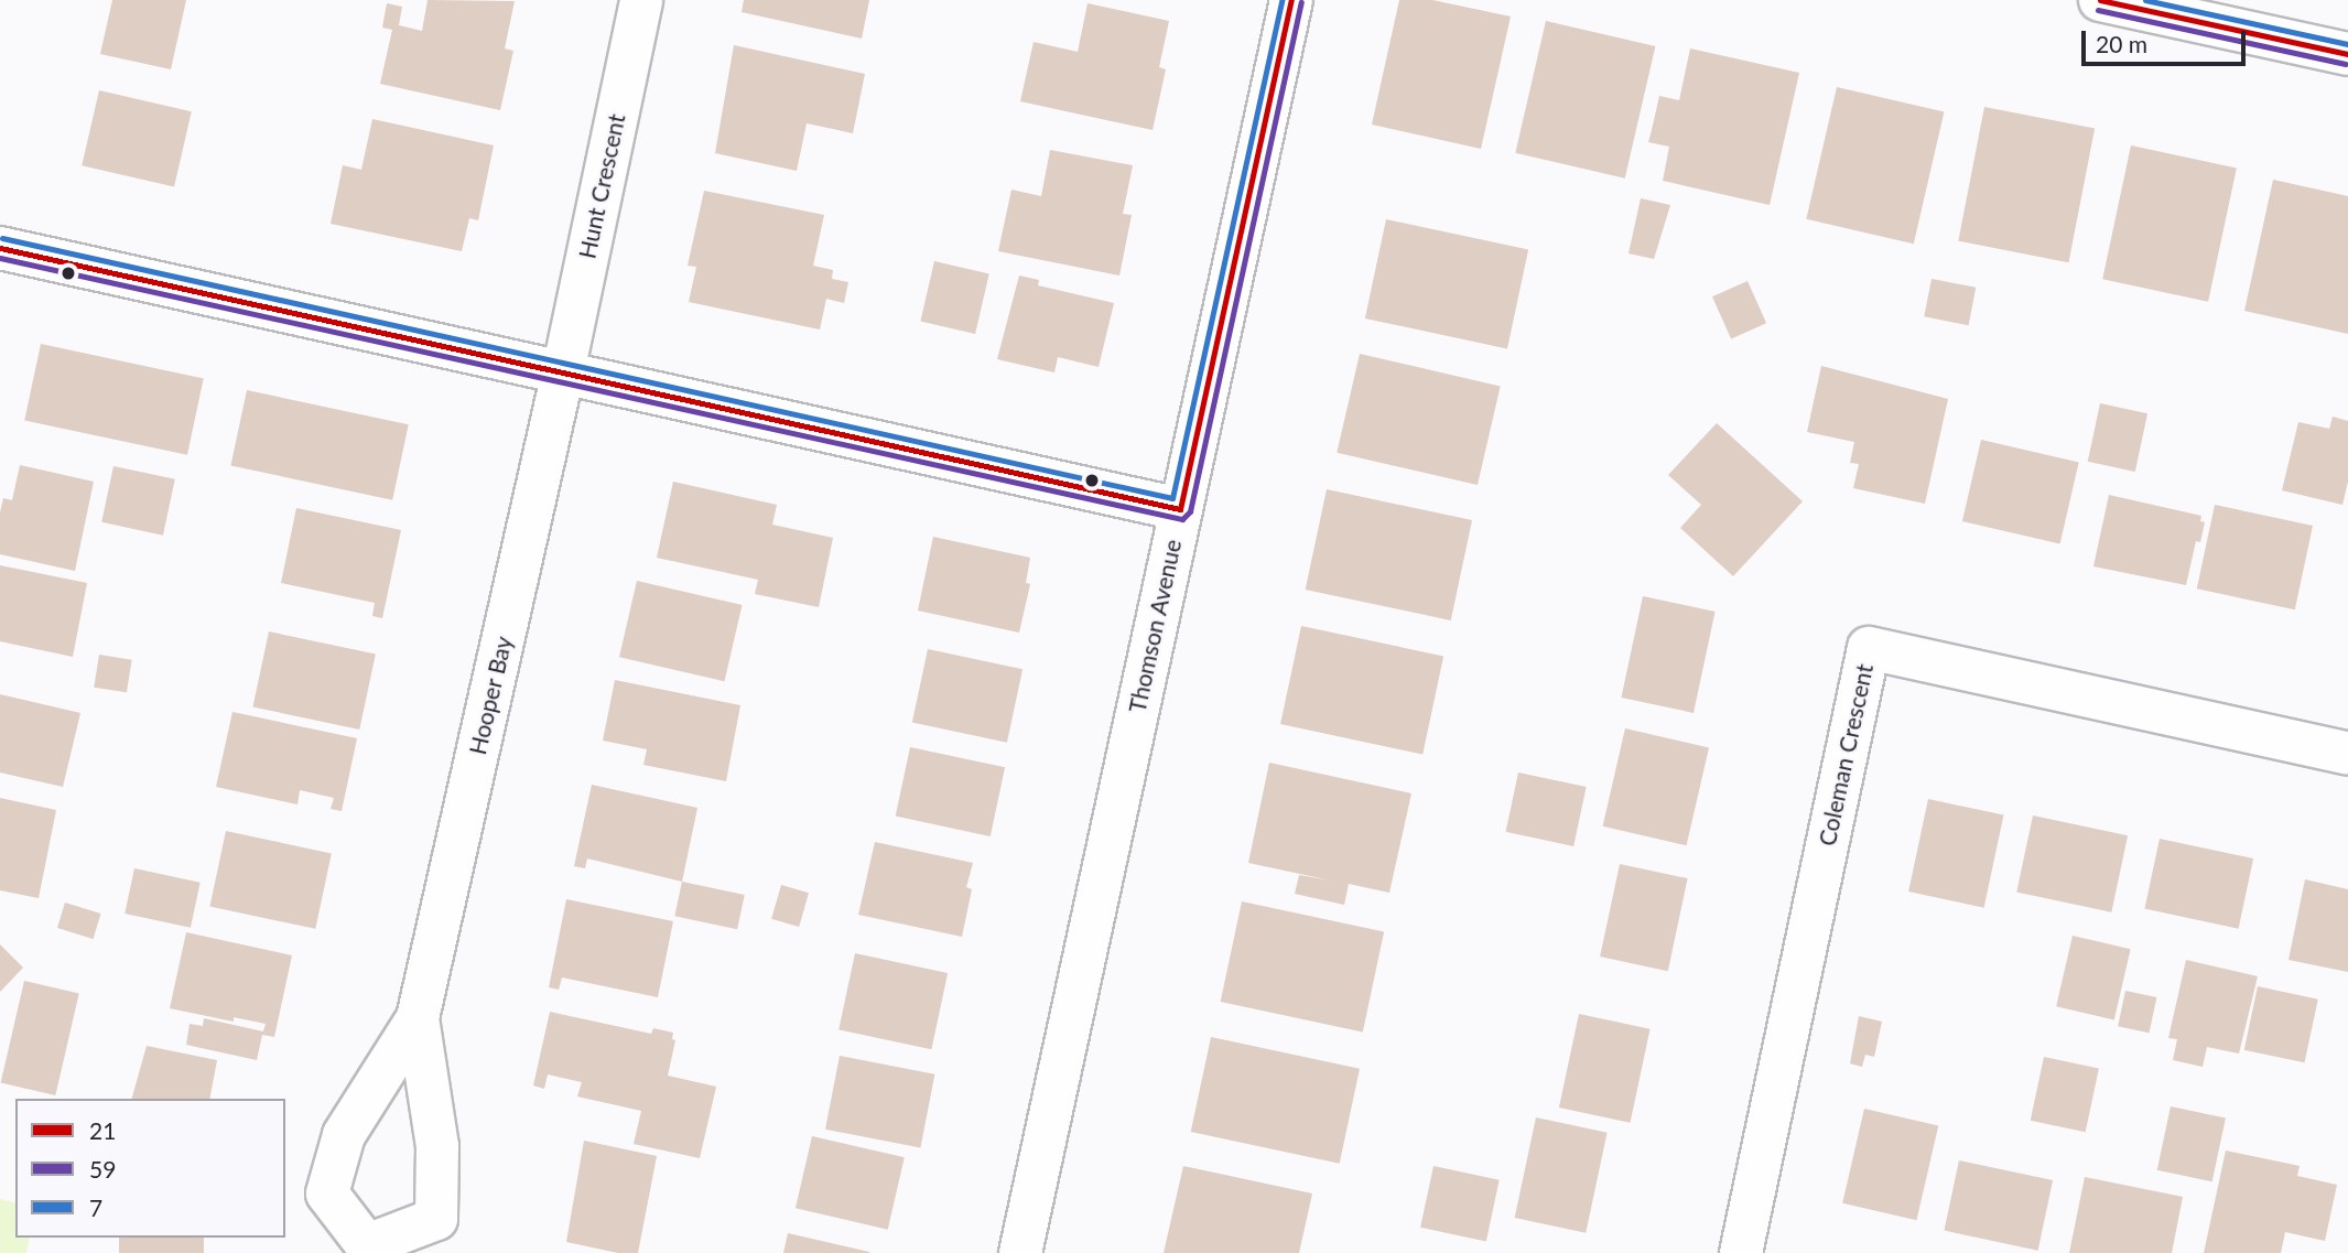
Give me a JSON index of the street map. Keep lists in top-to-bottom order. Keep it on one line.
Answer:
{"streets":{"street":["Hunt Crescent","Thomson Avenue","Hooper Bay","Coleman Crescent"]},"crossings":[["Hunt Crescent","Hooper Bay"]],"lines":["transit line 21","transit line 7","transit line 59"],"legend":["21","59","7"],"scale_bar":"20 m"}
